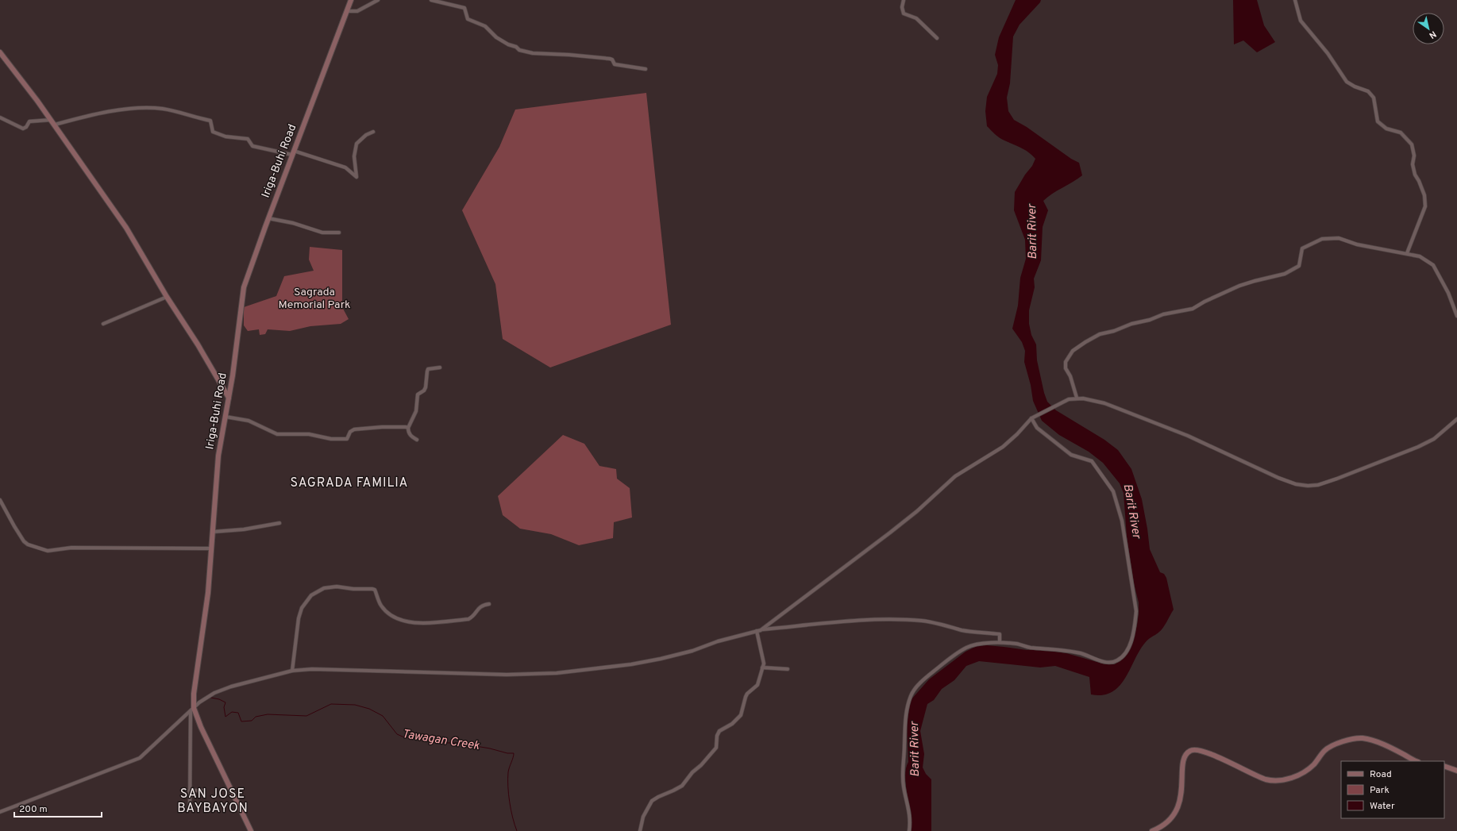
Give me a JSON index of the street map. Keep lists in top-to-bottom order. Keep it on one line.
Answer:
{"streets":{"main road":["Iriga-Buhi Road"]},"districts":["SAGRADA FAMILIA","SAN JOSE BAYBAYON"],"water":["Barit River","Tawagan Creek"],"parks":["Sagrada Memorial Park"],"legend":["Road","Park","Water"],"scale_bar":"200 m","north":"bottom right"}
